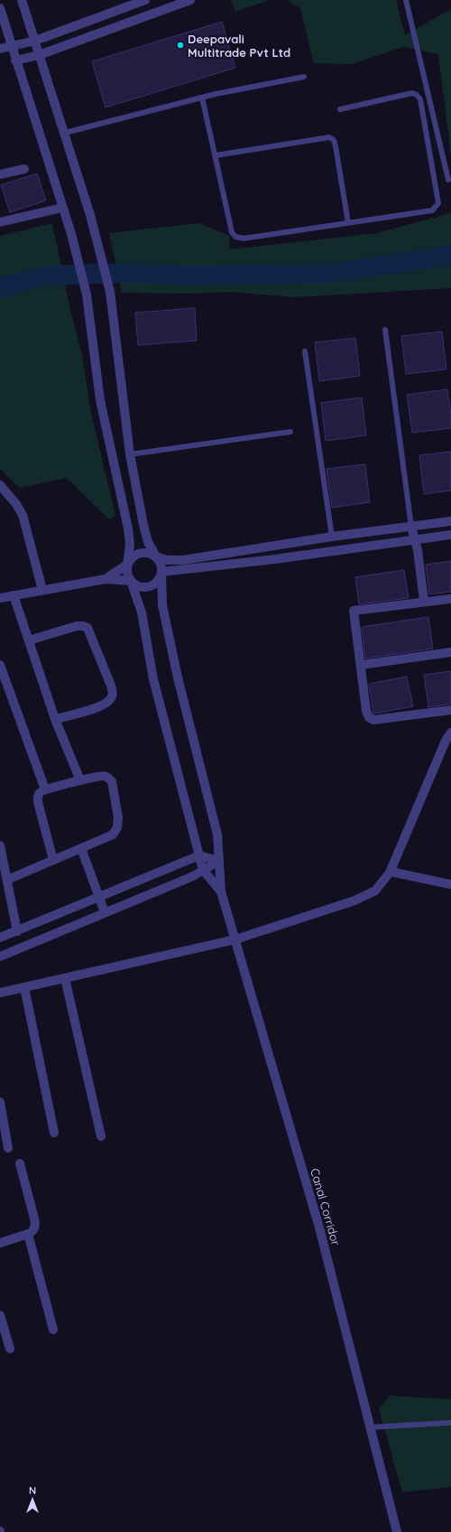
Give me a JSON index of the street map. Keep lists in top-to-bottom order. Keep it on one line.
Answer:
{"streets":{"street":["Canal Corridor"]},"places":["Deepavali Multitrade Pvt Ltd"],"north":"top"}
